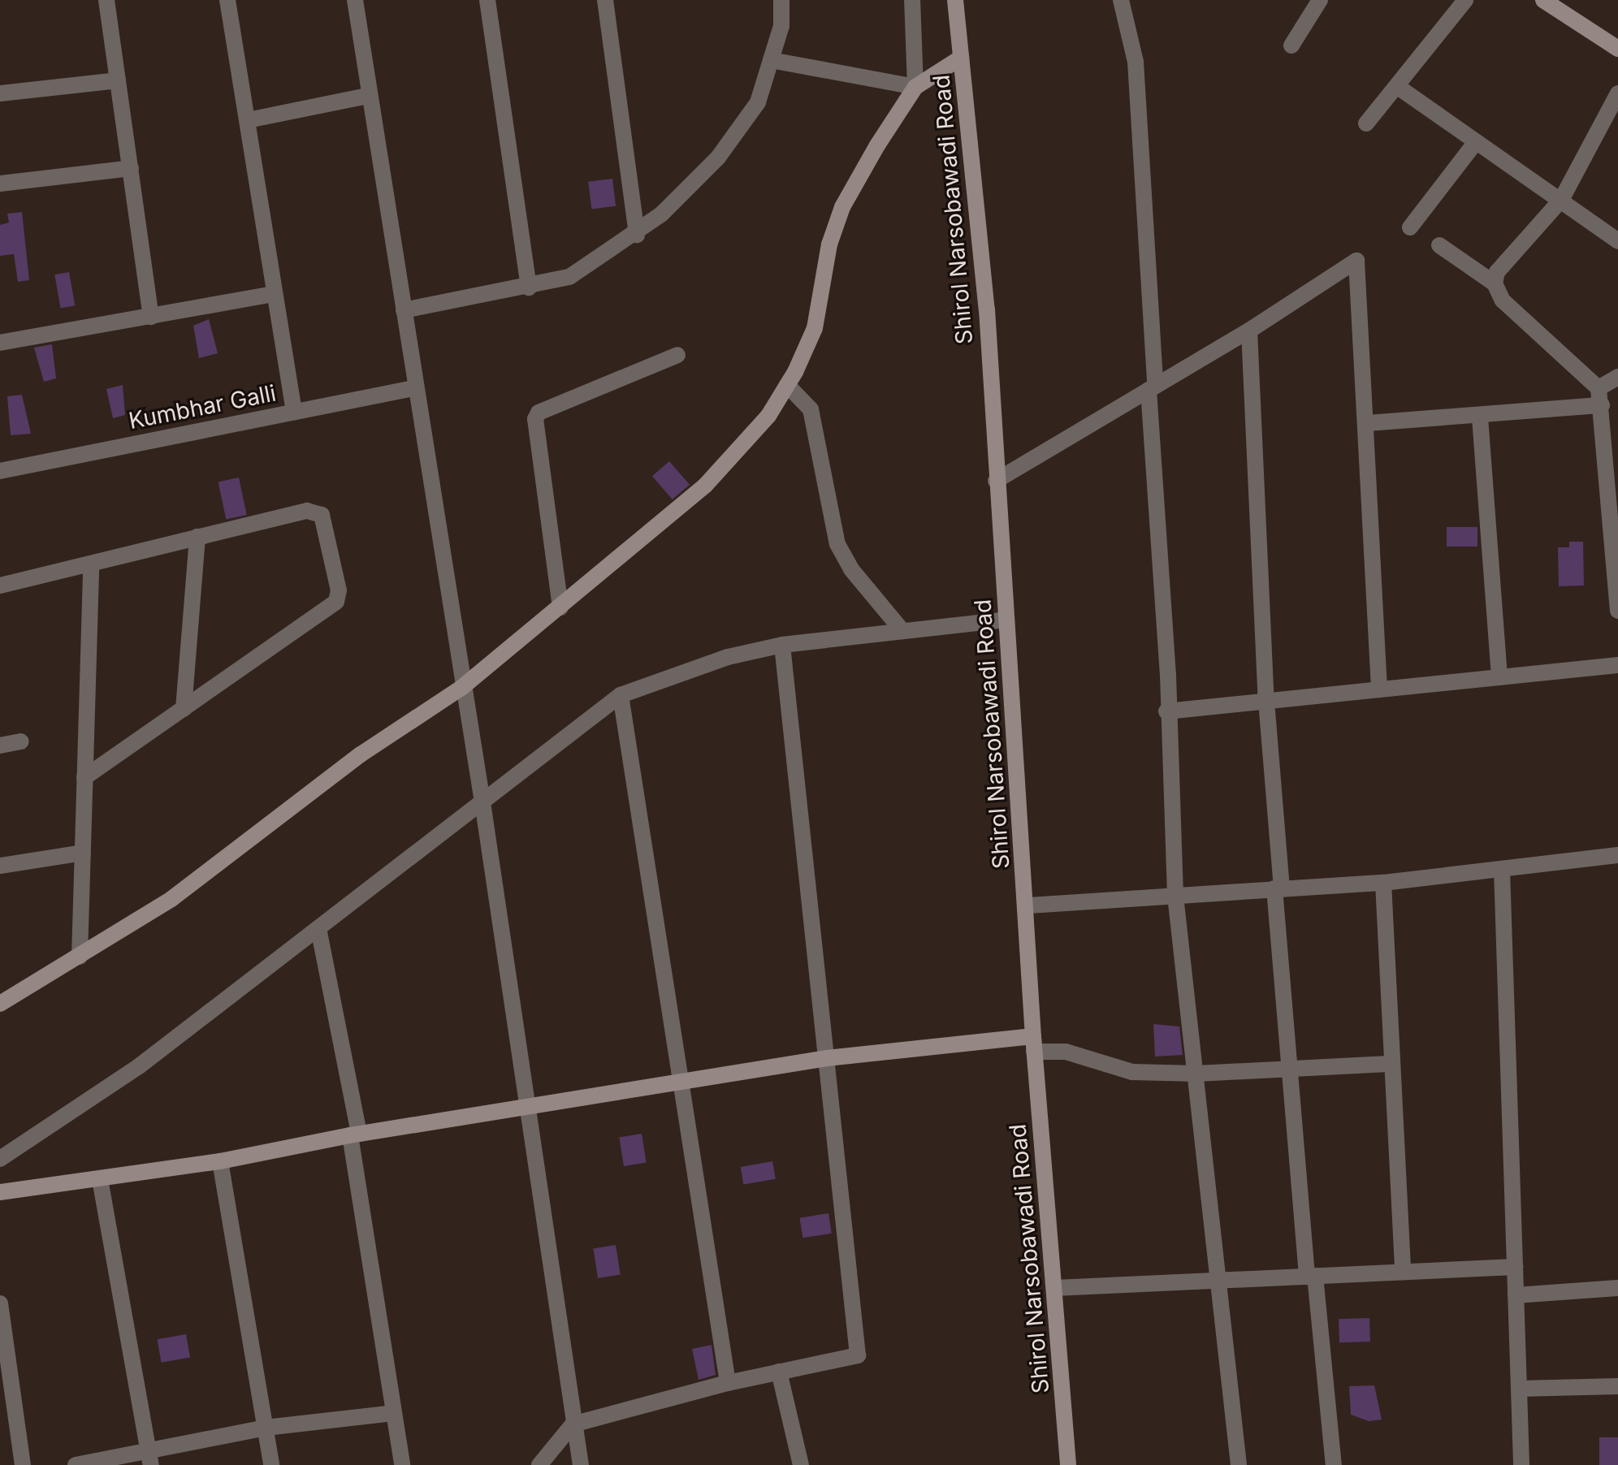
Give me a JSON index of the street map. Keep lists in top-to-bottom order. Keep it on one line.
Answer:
{"streets":{"street":["Shirol Narsobawadi Road","Kumbhar Galli"]}}
